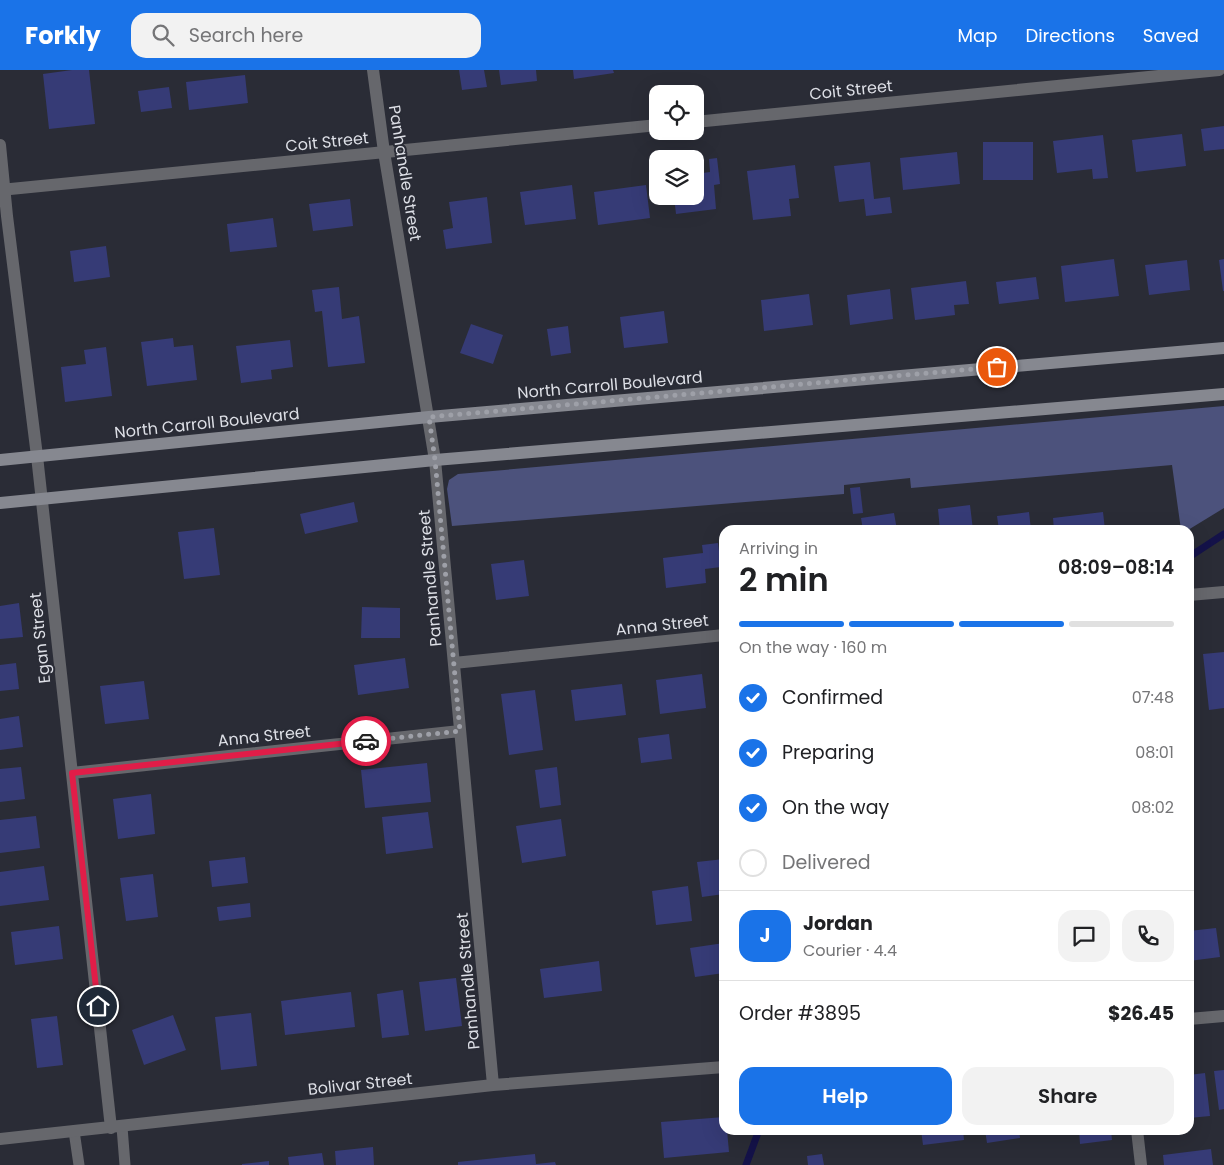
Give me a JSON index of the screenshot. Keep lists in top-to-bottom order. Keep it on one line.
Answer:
{"streets":{"main road":["North Carroll Boulevard"],"street":["Coit Street","Panhandle Street","Anna Street","Egan Street","Bolivar Street"]},"crossings":[["Coit Street","Panhandle Street"],["Coit Street","Egan Street"],["Panhandle Street","North Carroll Boulevard"],["Panhandle Street","Anna Street"],["Panhandle Street","Bolivar Street"],["North Carroll Boulevard","Egan Street"],["Anna Street","Egan Street"],["Egan Street","Bolivar Street"]],"page":{"header":"Forkly","search":"Search here","nav":["Map","Directions","Saved"],"heading":["2 min","Arriving in","08:09–08:14"],"panel":["Jordan","Courier · 4.4","Order #3895","$26.45"],"bar":"On the way · 160 m","list":[["Confirmed","07:48"],["Preparing","08:01"],["On the way","08:02"],"Delivered"],"round":"J","buttons":["Help","Share"]}}
